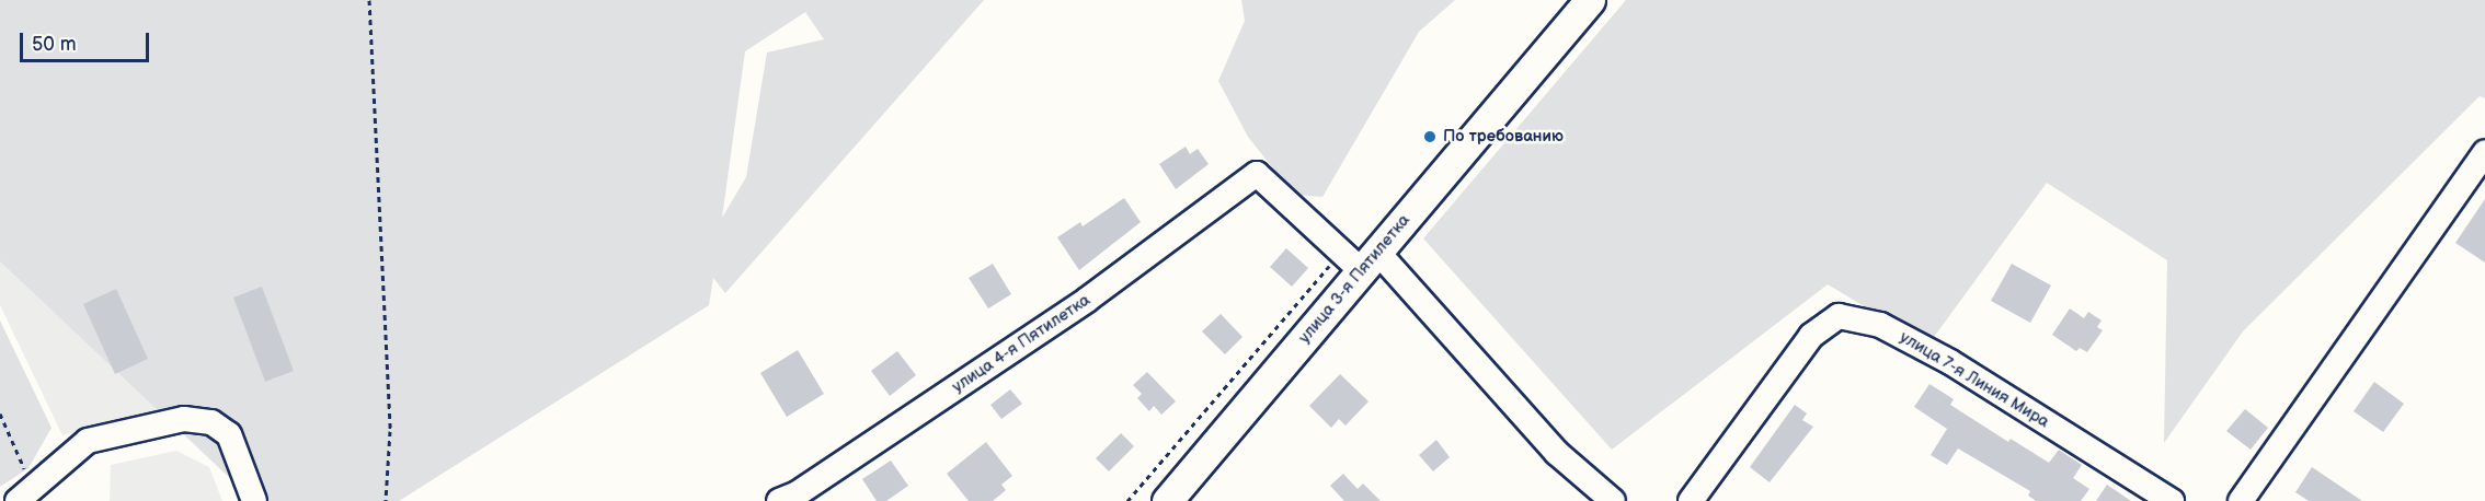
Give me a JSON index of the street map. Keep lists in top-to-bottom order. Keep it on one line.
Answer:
{"streets":{"main road":["улица 3-я Пятилетка"],"street":["улица 4-я Пятилетка","улица 7-я Линия Мира"]},"crossings":[["улица 3-я Пятилетка","улица 4-я Пятилетка"]],"places":["По требованию"],"scale_bar":"50 m"}
